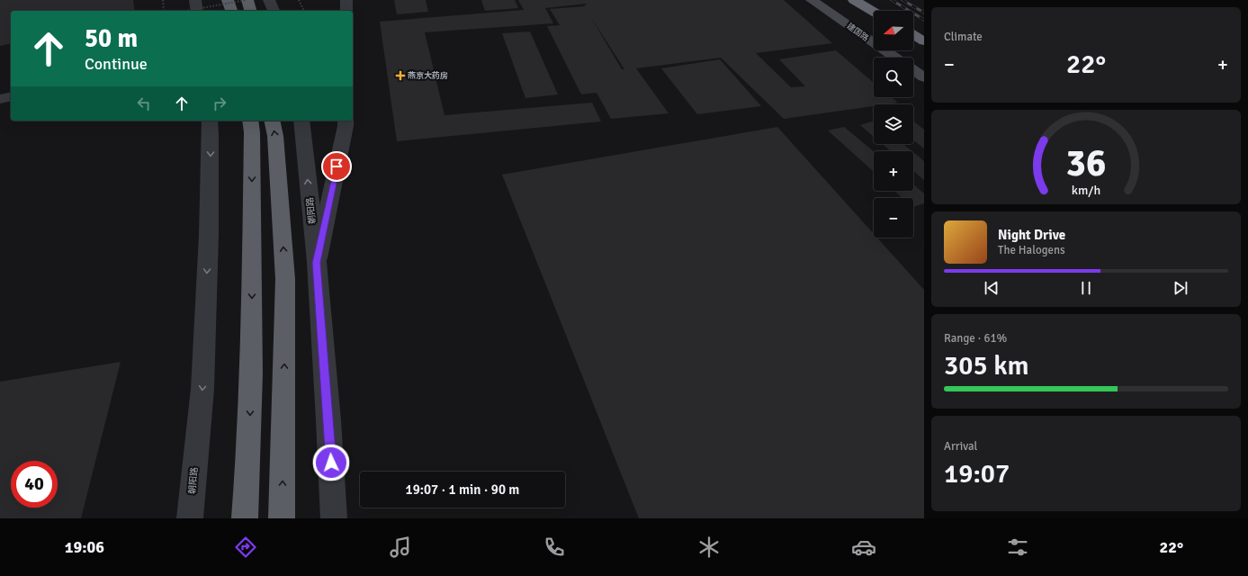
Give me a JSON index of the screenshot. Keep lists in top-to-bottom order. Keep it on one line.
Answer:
{"streets":{"main road":["建国路"],"street":["朝阳路"]},"places":{"health":["燕京大药房"]},"north":"left","page":{"tile":["Climate",["Range · 61%","305 km"],["Arrival","19:07"]],"map_buttons":["+","−"],"turn":["50 m","Continue"],"heat":["−","22°","+"],"song":["Night Drive","The Halogens"],"limit":"40","trip":"19:07 · 1 min · 90 m","tabs":["19:06","22°"],"gauge":["36","km/h"]}}
